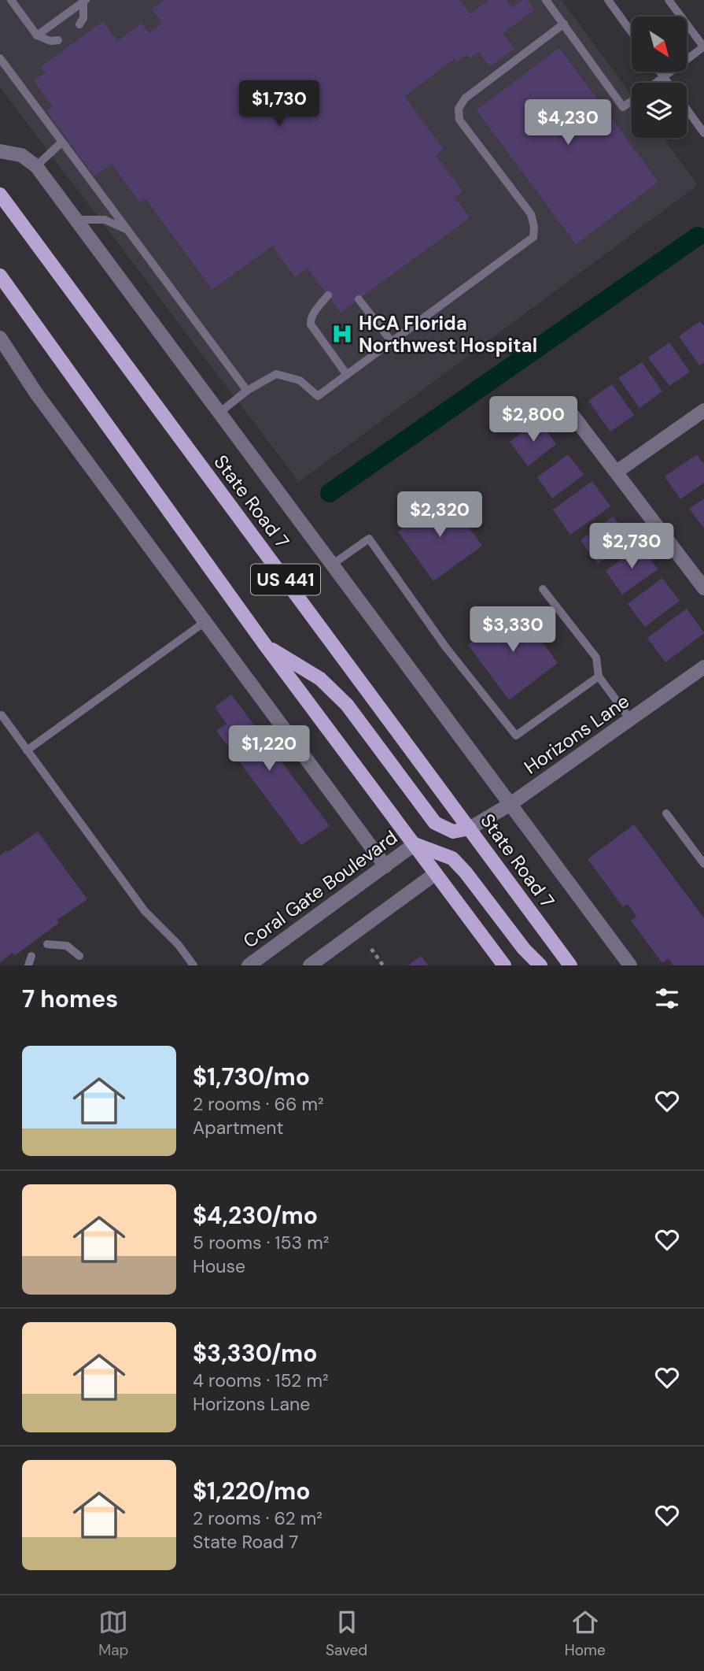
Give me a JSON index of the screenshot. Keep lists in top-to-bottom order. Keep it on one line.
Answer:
{"streets":{"main road":["State Road 7","US 441"],"street":["Horizons Lane","Coral Gate Boulevard"]},"crossings":[["State Road 7","Horizons Lane"],["US 441","Coral Gate Boulevard"]],"places":{"hospital":["HCA Florida Northwest Hospital"]},"north":"bottom right","page":{"price":["$1,730","$4,230","$2,800","$2,320","$2,730","$3,330","$1,220"],"heading":"7 homes","list":[{"name":"$1,730/mo","note":"2 rooms · 66 m² · Apartment"},{"name":"$4,230/mo","note":"5 rooms · 153 m² · House"},{"name":"$3,330/mo","note":"4 rooms · 152 m² · Horizons Lane"},{"name":"$1,220/mo","note":"2 rooms · 62 m² · State Road 7"}],"tabs":["Map","Saved","Home"]}}
